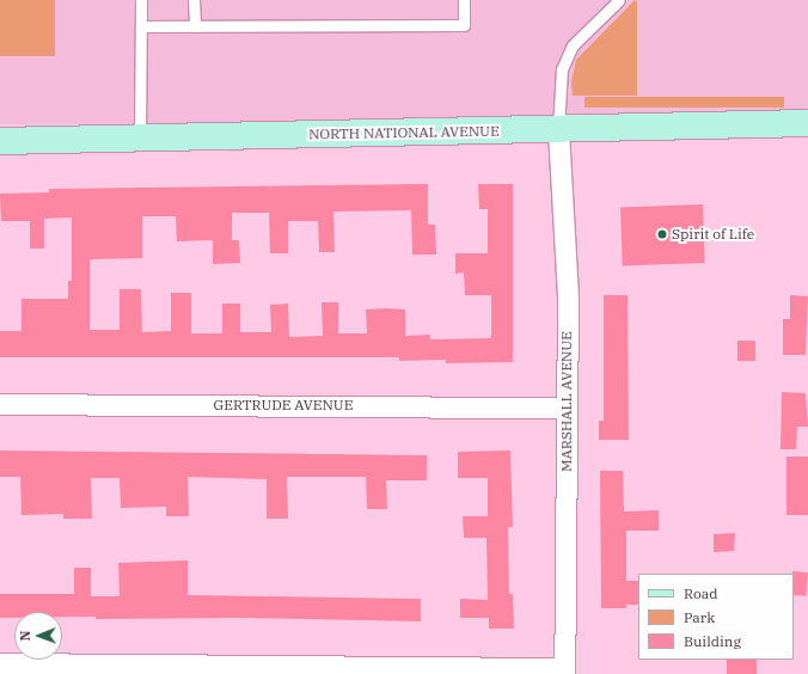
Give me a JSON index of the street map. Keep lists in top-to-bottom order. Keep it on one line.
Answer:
{"streets":{"street":["NORTH NATIONAL AVENUE","MARSHALL AVENUE","GERTRUDE AVENUE"]},"crossings":[["NORTH NATIONAL AVENUE","MARSHALL AVENUE"],["MARSHALL AVENUE","GERTRUDE AVENUE"]],"places":["Spirit of Life"],"legend":["Road","Park","Building"],"north":"left"}
